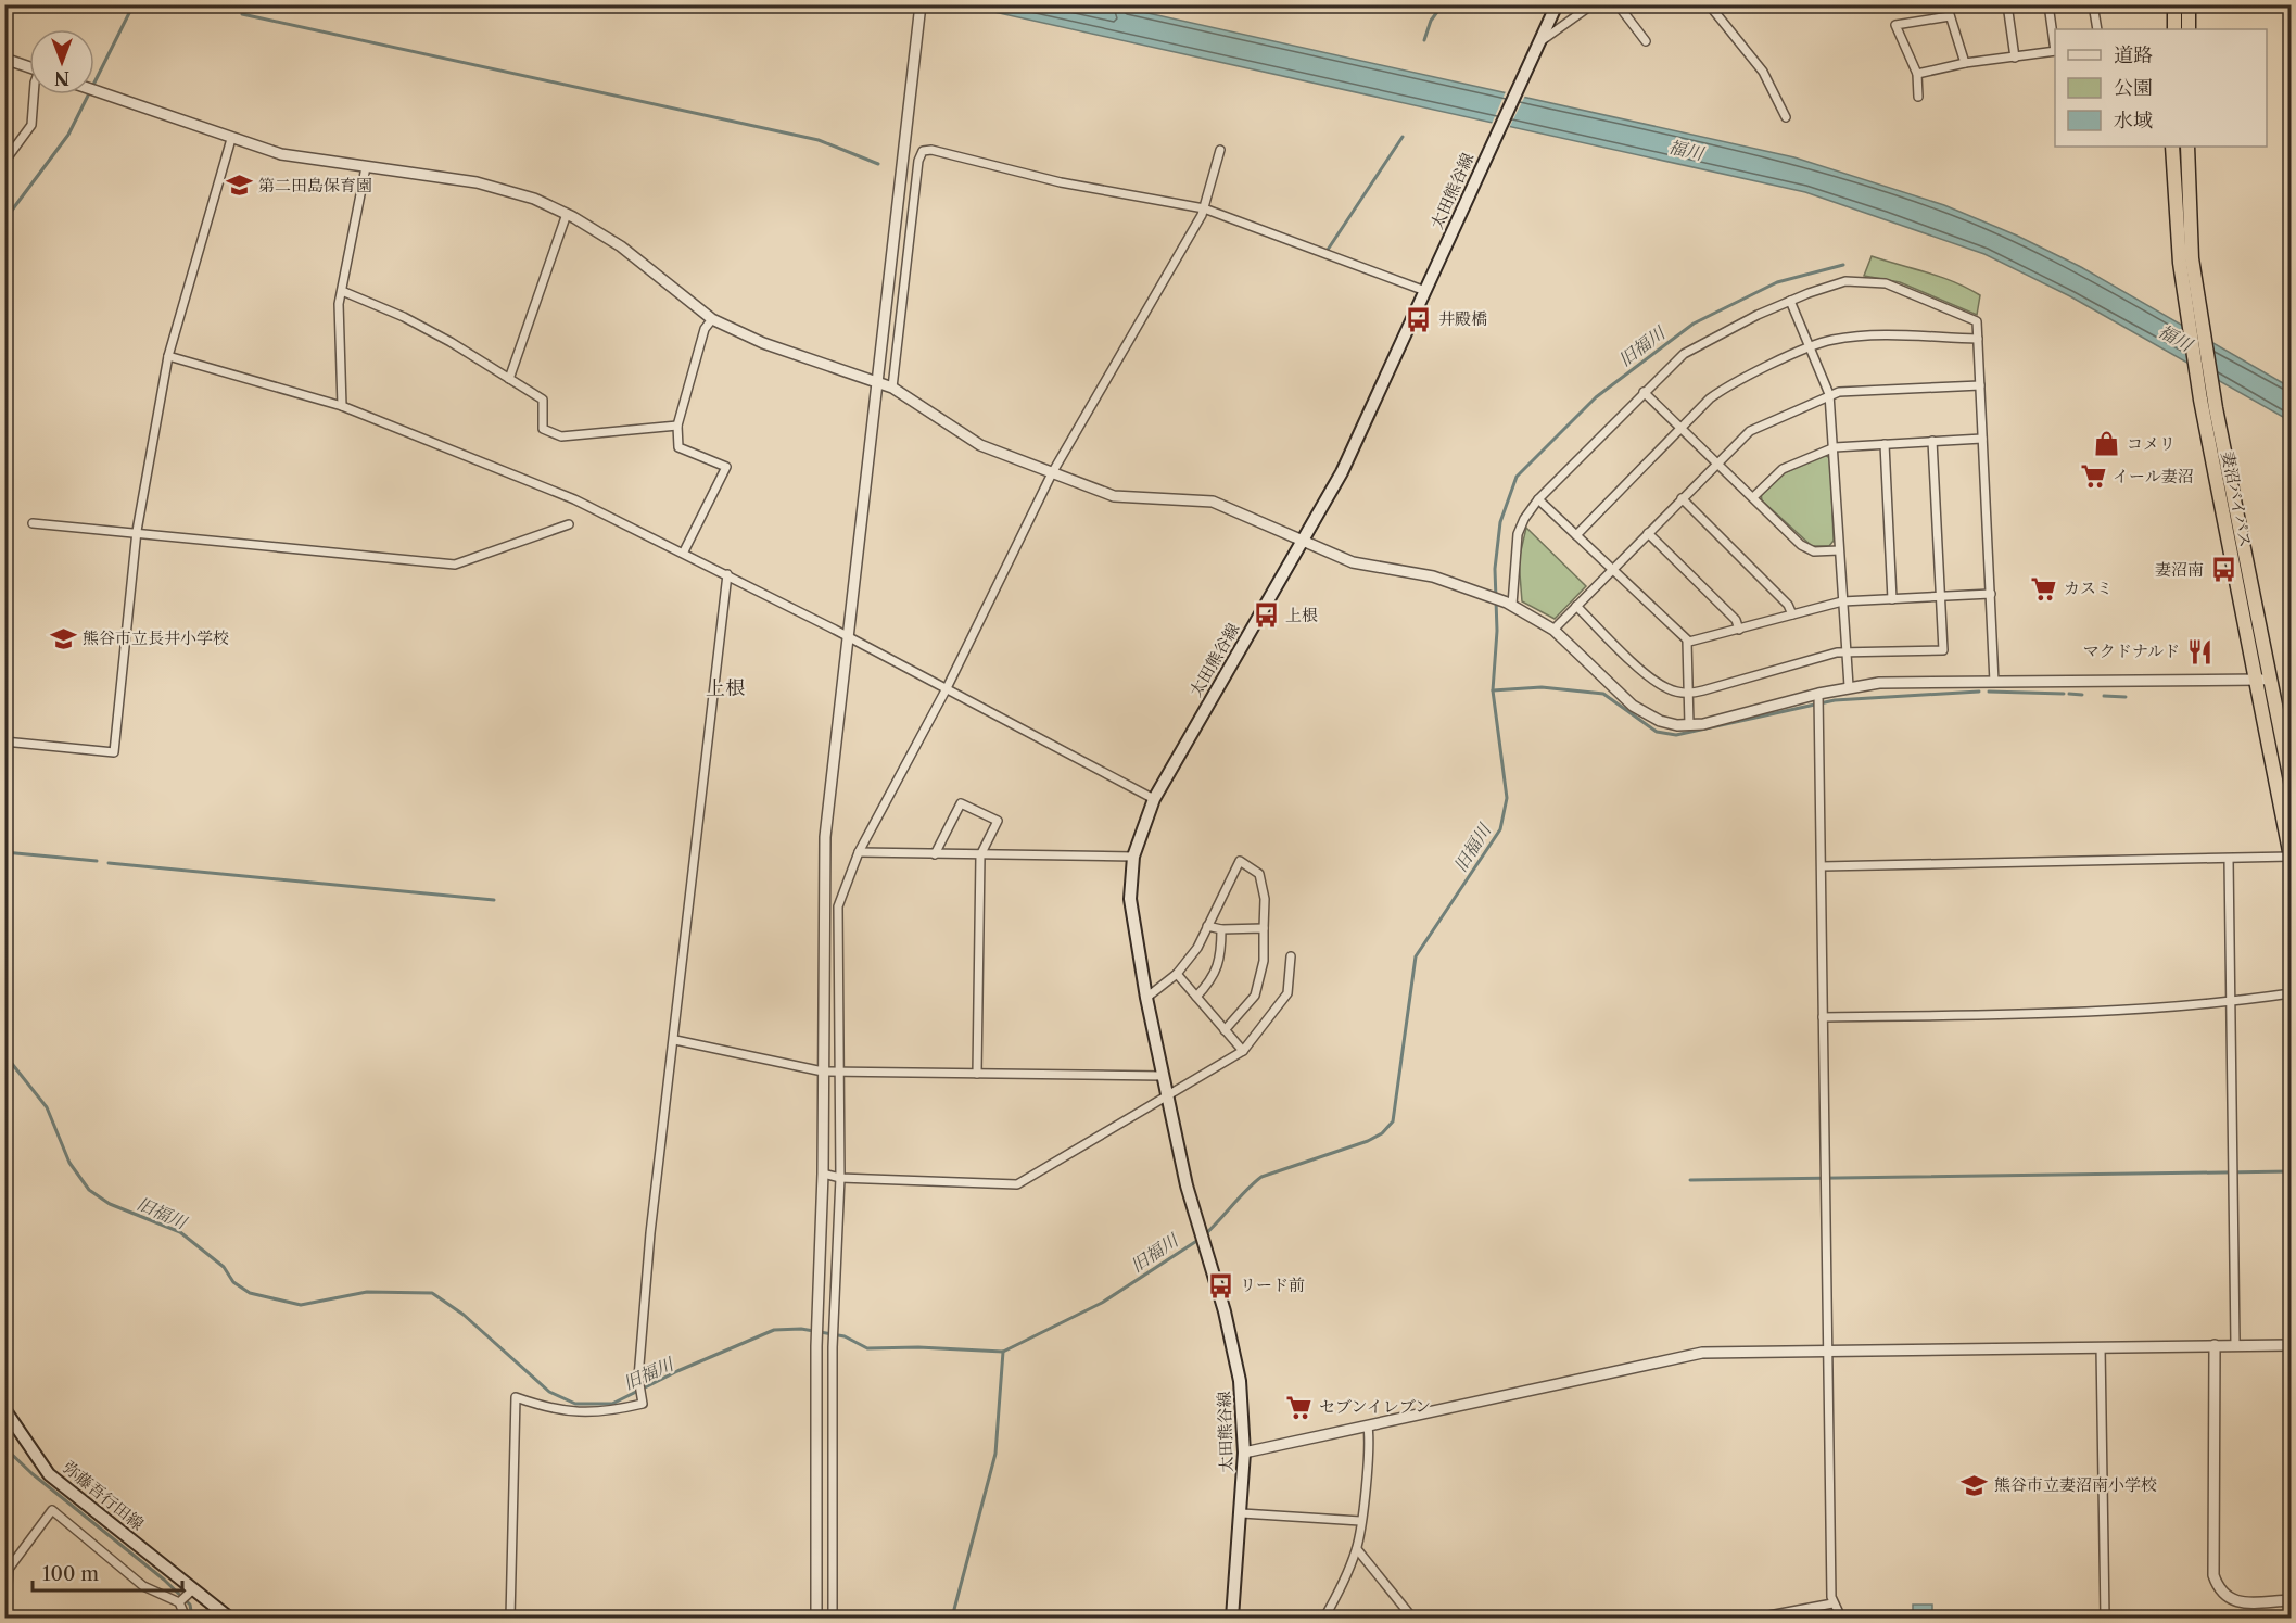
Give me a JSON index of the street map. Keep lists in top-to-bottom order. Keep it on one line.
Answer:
{"streets":{"highway":["妻沼バイパス"],"main road":["太田熊谷線","弥藤吾行田線"]},"districts":["上根"],"water":["福川","旧福川"],"places":{"school or university":["第二田島保育園","熊谷市立長井小学校","熊谷市立妻沼南小学校"],"bus stop":["井殿橋","妻沼南","上根","リード前"],"shop":["コメリ"],"supermarket":["イール妻沼","カスミ","セブンイレブン"],"restaurant":["マクドナルド"]},"legend":["道路","公園","水域"],"scale_bar":"100 m","north":"bottom"}
